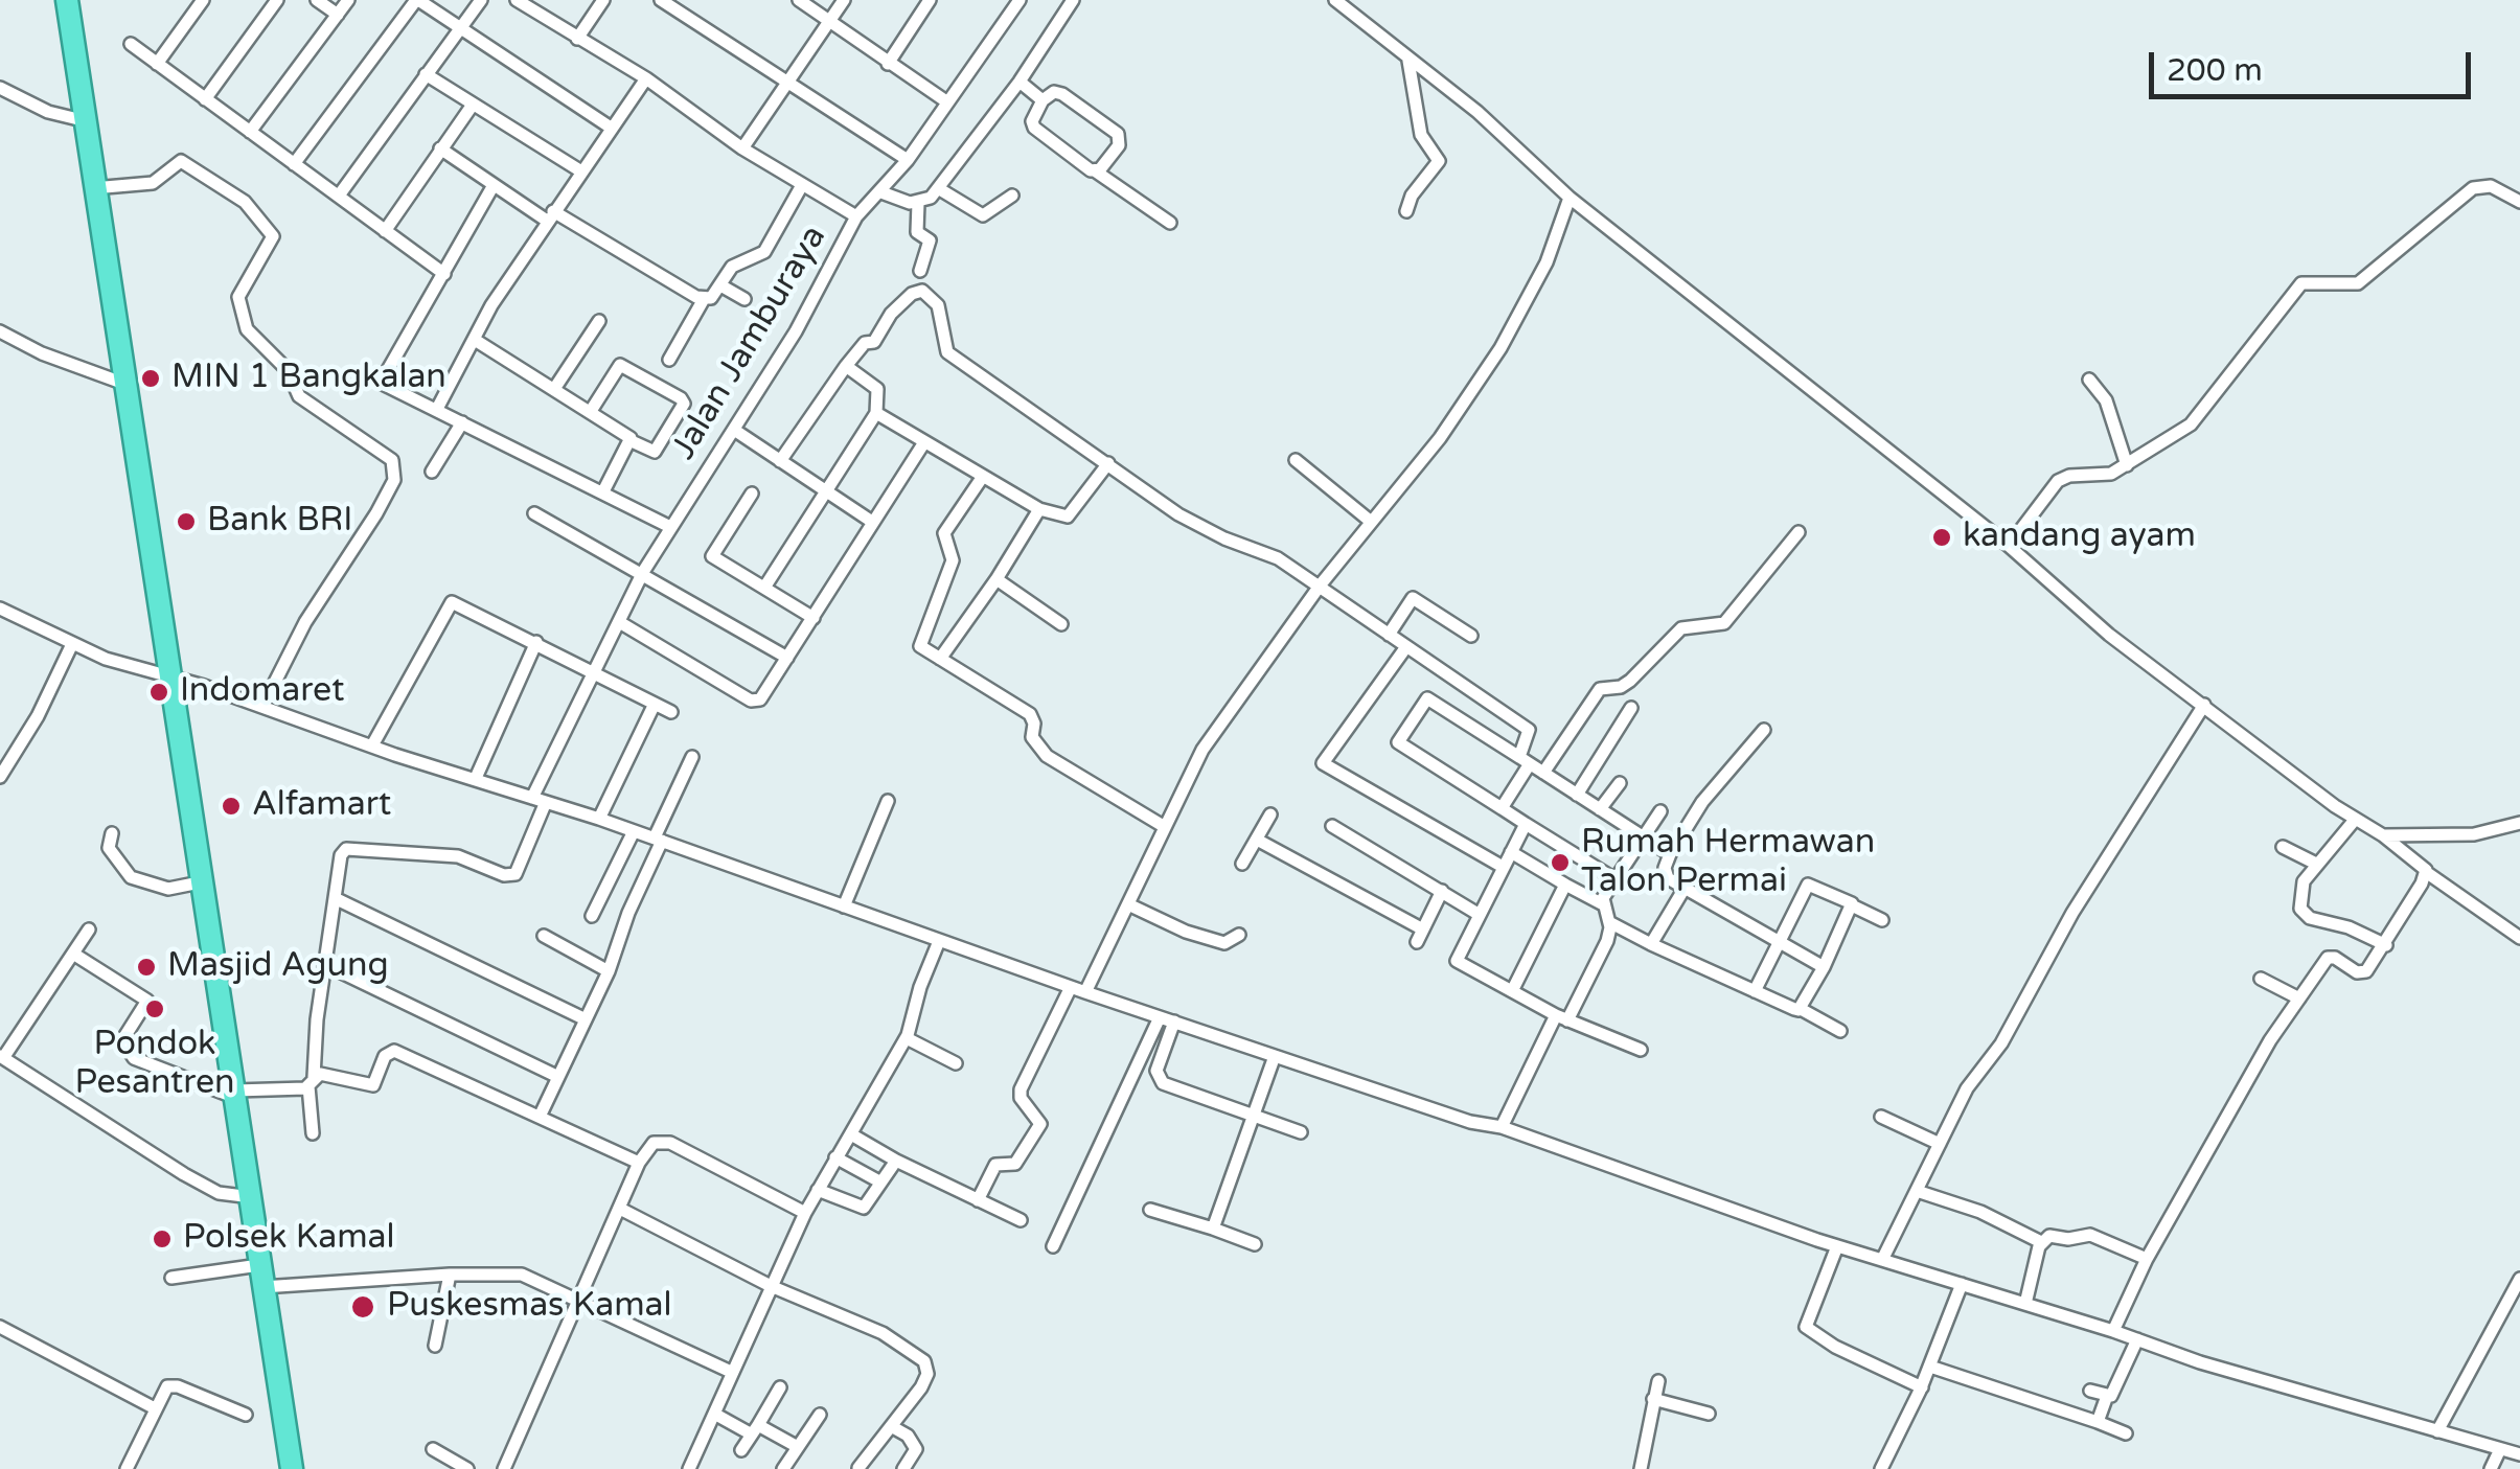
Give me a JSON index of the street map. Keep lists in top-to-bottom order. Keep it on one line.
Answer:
{"streets":{"street":["Jalan Jamburaya"]},"places":["MIN 1 Bangkalan","Bank BRI","kandang ayam","Indomaret","Alfamart","Rumah Hermawan Talon Permai","Masjid Agung","Pondok Pesantren","Polsek Kamal","Puskesmas Kamal"],"scale_bar":"200 m"}
